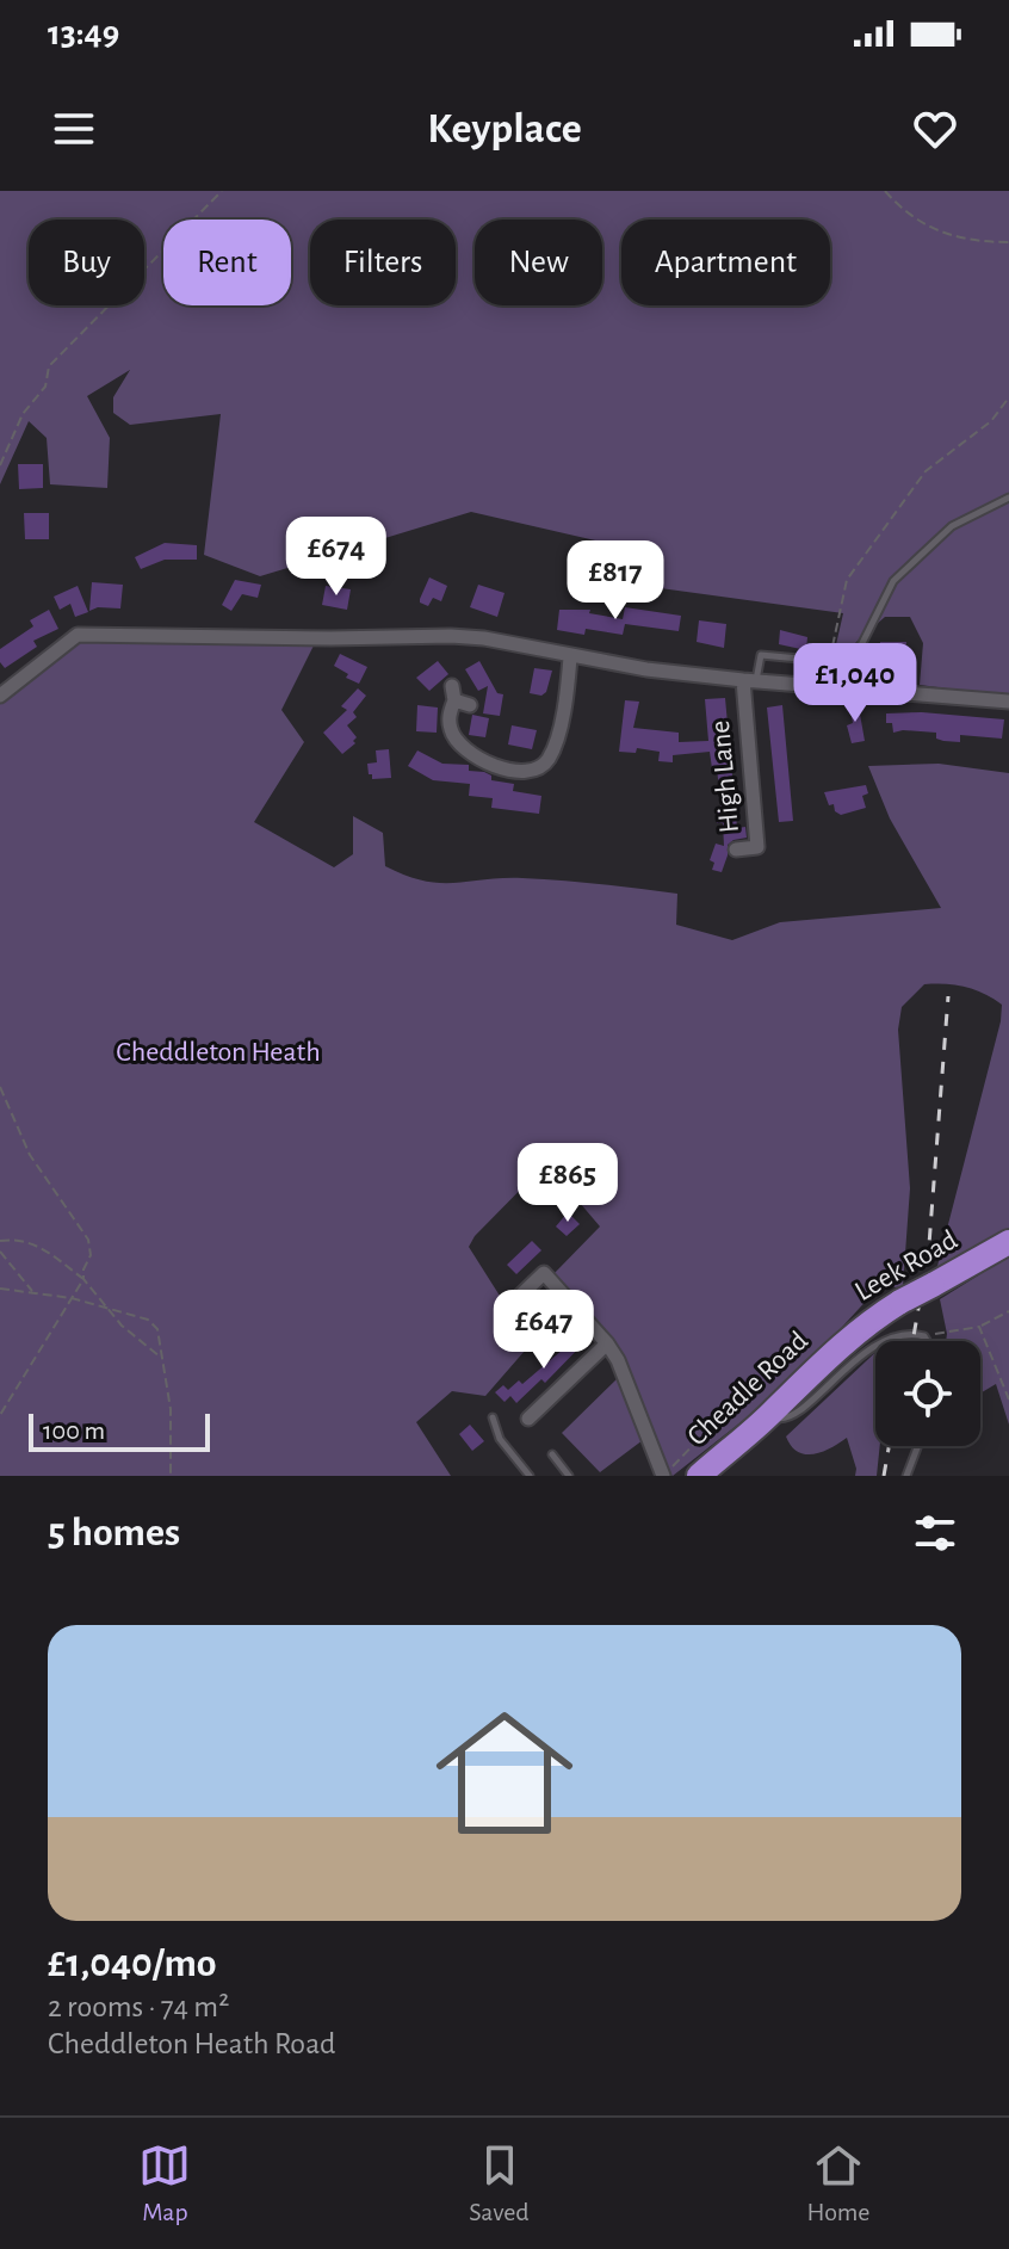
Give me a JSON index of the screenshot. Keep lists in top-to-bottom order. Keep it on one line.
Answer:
{"streets":{"highway":["Leek Road","Cheadle Road"],"street":["High Lane"]},"crossings":[["Leek Road","Cheadle Road"]],"parks":["Cheddleton Heath"],"scale_bar":"100 m","page":{"status":"13:49","header":"Keyplace","chip":["Buy","Rent","Filters","New","Apartment"],"price":["£674","£817","£1,040","£865","£647"],"scale":"100 m","heading":"5 homes","list":[{"name":"£1,040/mo","note":"2 rooms · 74 m² · Cheddleton Heath Road"}],"tabs":["Map","Saved","Home"]}}
